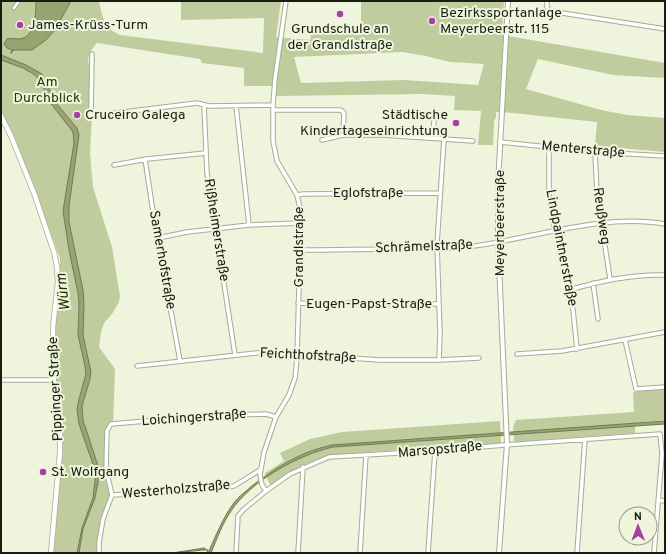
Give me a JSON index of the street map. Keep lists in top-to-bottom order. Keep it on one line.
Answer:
{"streets":{"main road":["Pippinger Straße"],"street":["Menterstraße","Eglofstraße","Reußweg","Meyerbeerstraße","Rißheimerstraße","Grandlstraße","Schrämelstraße","Lindpaintnerstraße","Samerhofstraße","Eugen-Papst-Straße","Feichthofstraße","Loichingerstraße","Marsopstraße","Westerholzstraße"]},"crossings":[["Menterstraße","Reußweg"],["Menterstraße","Meyerbeerstraße"],["Menterstraße","Lindpaintnerstraße"],["Eglofstraße","Grandlstraße"],["Reußweg","Schrämelstraße"],["Meyerbeerstraße","Schrämelstraße"],["Meyerbeerstraße","Marsopstraße"],["Rißheimerstraße","Feichthofstraße"],["Grandlstraße","Schrämelstraße"],["Grandlstraße","Eugen-Papst-Straße"],["Grandlstraße","Feichthofstraße"],["Grandlstraße","Loichingerstraße"],["Grandlstraße","Marsopstraße"],["Grandlstraße","Westerholzstraße"],["Schrämelstraße","Lindpaintnerstraße"],["Samerhofstraße","Feichthofstraße"],["Loichingerstraße","Westerholzstraße"]],"water":["Würm"],"parks":["Am Durchblick"],"places":["Grundschule an der Grandlstraße","Bezirkssportanlage Meyerbeerstr. 115","James-Krüss-Turm","Cruceiro Galega","Städtische Kindertageseinrichtung","St. Wolfgang"],"north":"top"}
